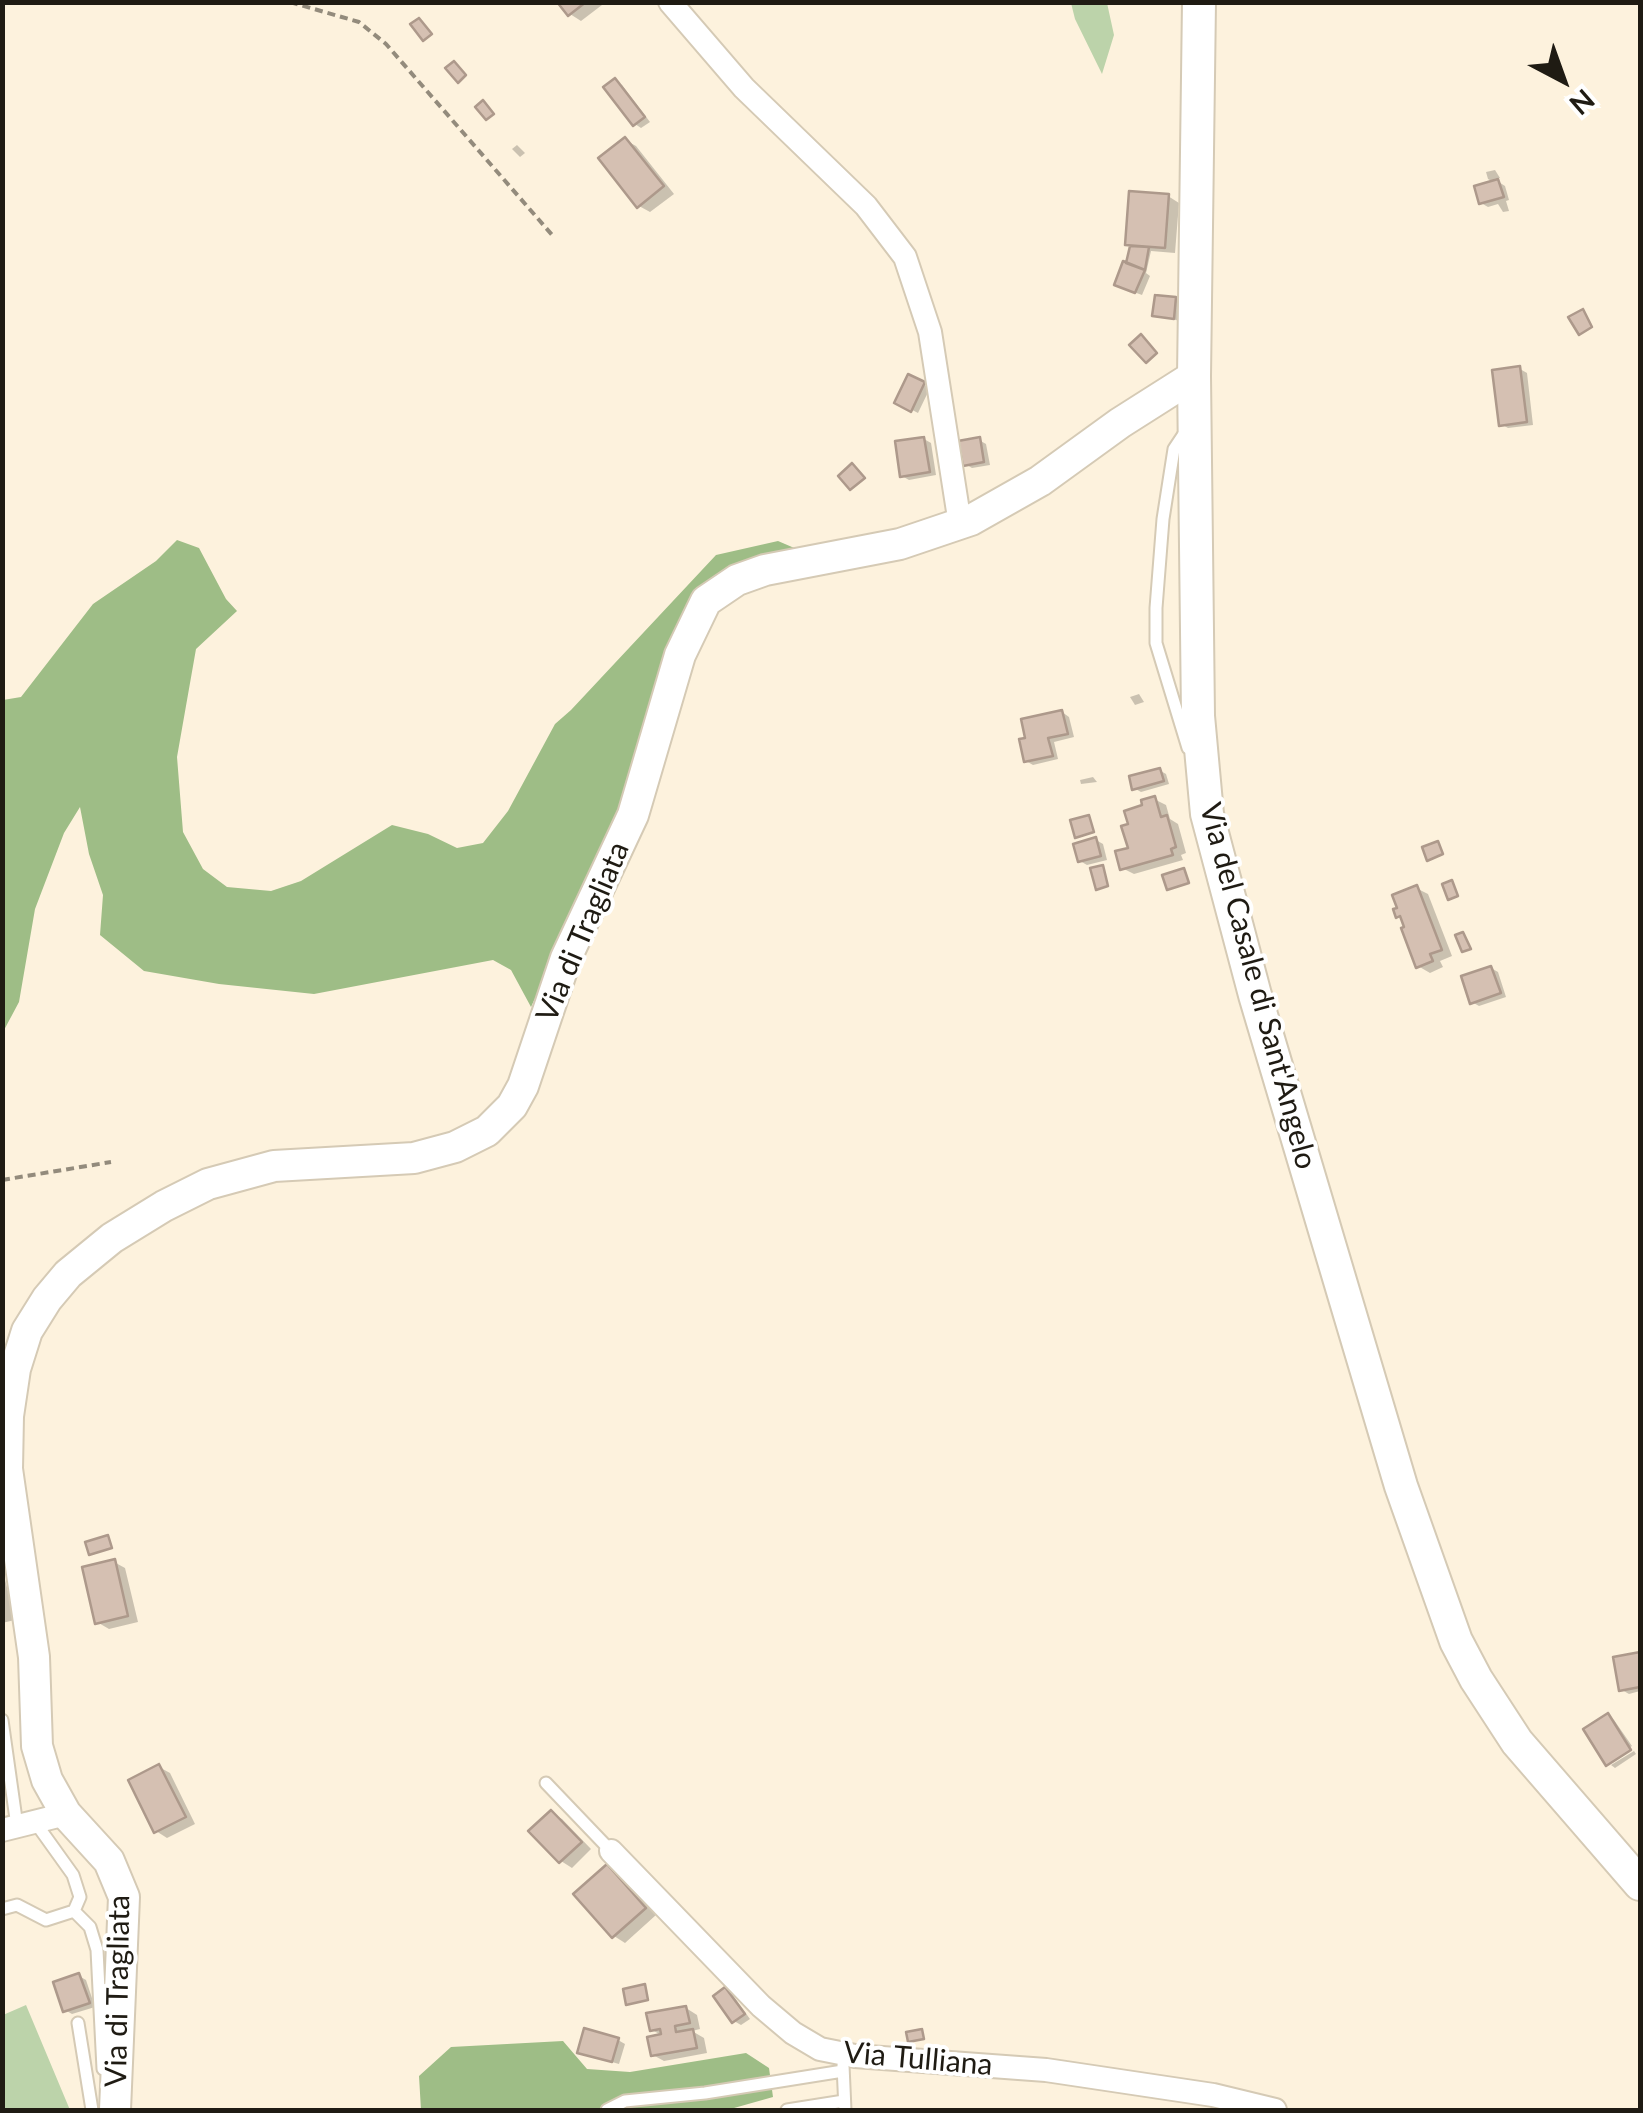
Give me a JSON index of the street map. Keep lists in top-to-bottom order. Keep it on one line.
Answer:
{"streets":{"main road":["Via del Casale di Sant'Angelo"],"street":["Via di Tragliata","Via Tulliana"]},"crossings":[["Via di Tragliata","Via del Casale di Sant'Angelo"]],"north":"bottom right"}
